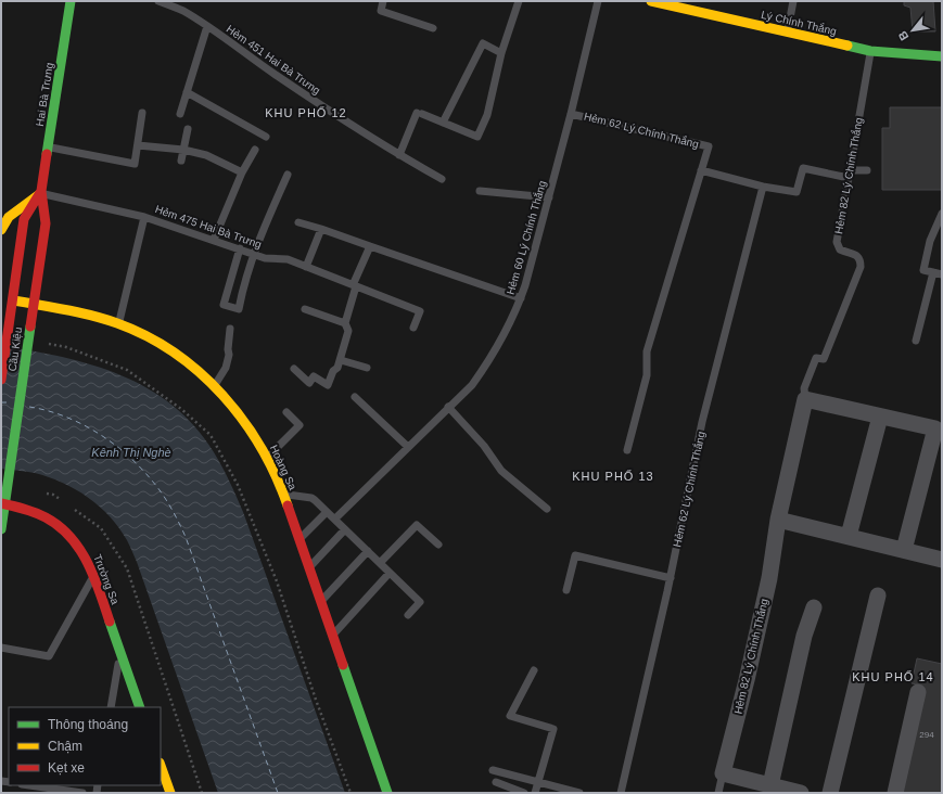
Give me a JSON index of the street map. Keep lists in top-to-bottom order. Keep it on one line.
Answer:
{"streets":{"street":["Lý Chính Thắng","Hai Bà Trưng","Hẻm 82 Lý Chính Thắng","Cầu Kiệu","Hoàng Sa","Trường Sa"],"lane":["Hẻm 451 Hai Bà Trưng","Hẻm 62 Lý Chính Thắng","Hẻm 475 Hai Bà Trưng","Hẻm 60 Lý Chính Thắng"]},"crossings":[["Lý Chính Thắng","Hẻm 82 Lý Chính Thắng"],["Hai Bà Trưng","Hẻm 475 Hai Bà Trưng"],["Hai Bà Trưng","Cầu Kiệu"],["Hẻm 62 Lý Chính Thắng","Hẻm 60 Lý Chính Thắng"],["Hẻm 475 Hai Bà Trưng","Hoàng Sa"]],"districts":["KHU PHỐ 12","KHU PHỐ 13","KHU PHỐ 14"],"water":["Kênh Thị Nghè"],"house_numbers":["294"],"legend":["Thông thoáng","Chậm","Kẹt xe"],"north":"bottom left"}
